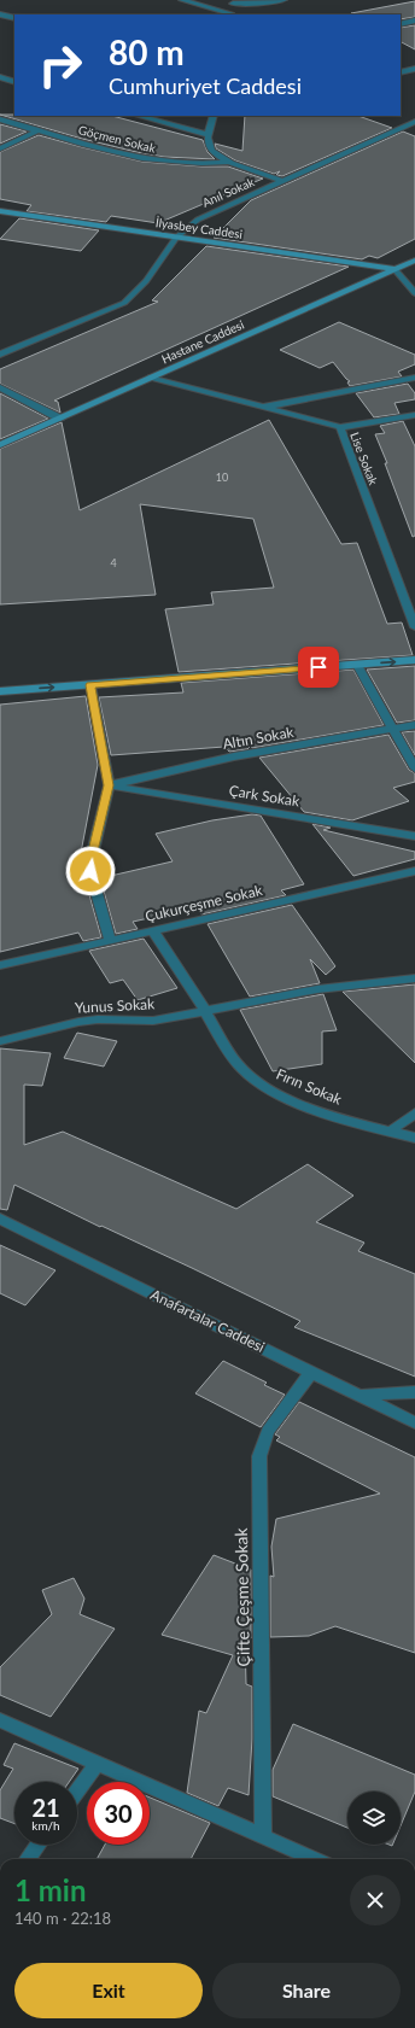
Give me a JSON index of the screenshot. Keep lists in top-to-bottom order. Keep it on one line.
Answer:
{"streets":{"main road":["İlyasbey Caddesi","Hastane Caddesi"],"street":["Göçmen Sokak","Anıl Sokak","Lise Sokak","Altın Sokak","Çark Sokak","Çukurçeşme Sokak","Yunus Sokak","Fırın Sokak","Anafartalar Caddesi","Çifte Çeşme Sokak"]},"crossings":[["Anıl Sokak","İlyasbey Caddesi"],["İlyasbey Caddesi","Hastane Caddesi"],["Hastane Caddesi","Lise Sokak"],["Altın Sokak","Çark Sokak"],["Çukurçeşme Sokak","Fırın Sokak"],["Yunus Sokak","Fırın Sokak"],["Anafartalar Caddesi","Çifte Çeşme Sokak"]],"house_numbers":["10","4"],"page":{"turn":["80 m","Cumhuriyet Caddesi"],"speed":"21 km/h","limit":"30","heading":["1 min","140 m · 22:18"],"buttons":["Exit","Share"]}}
